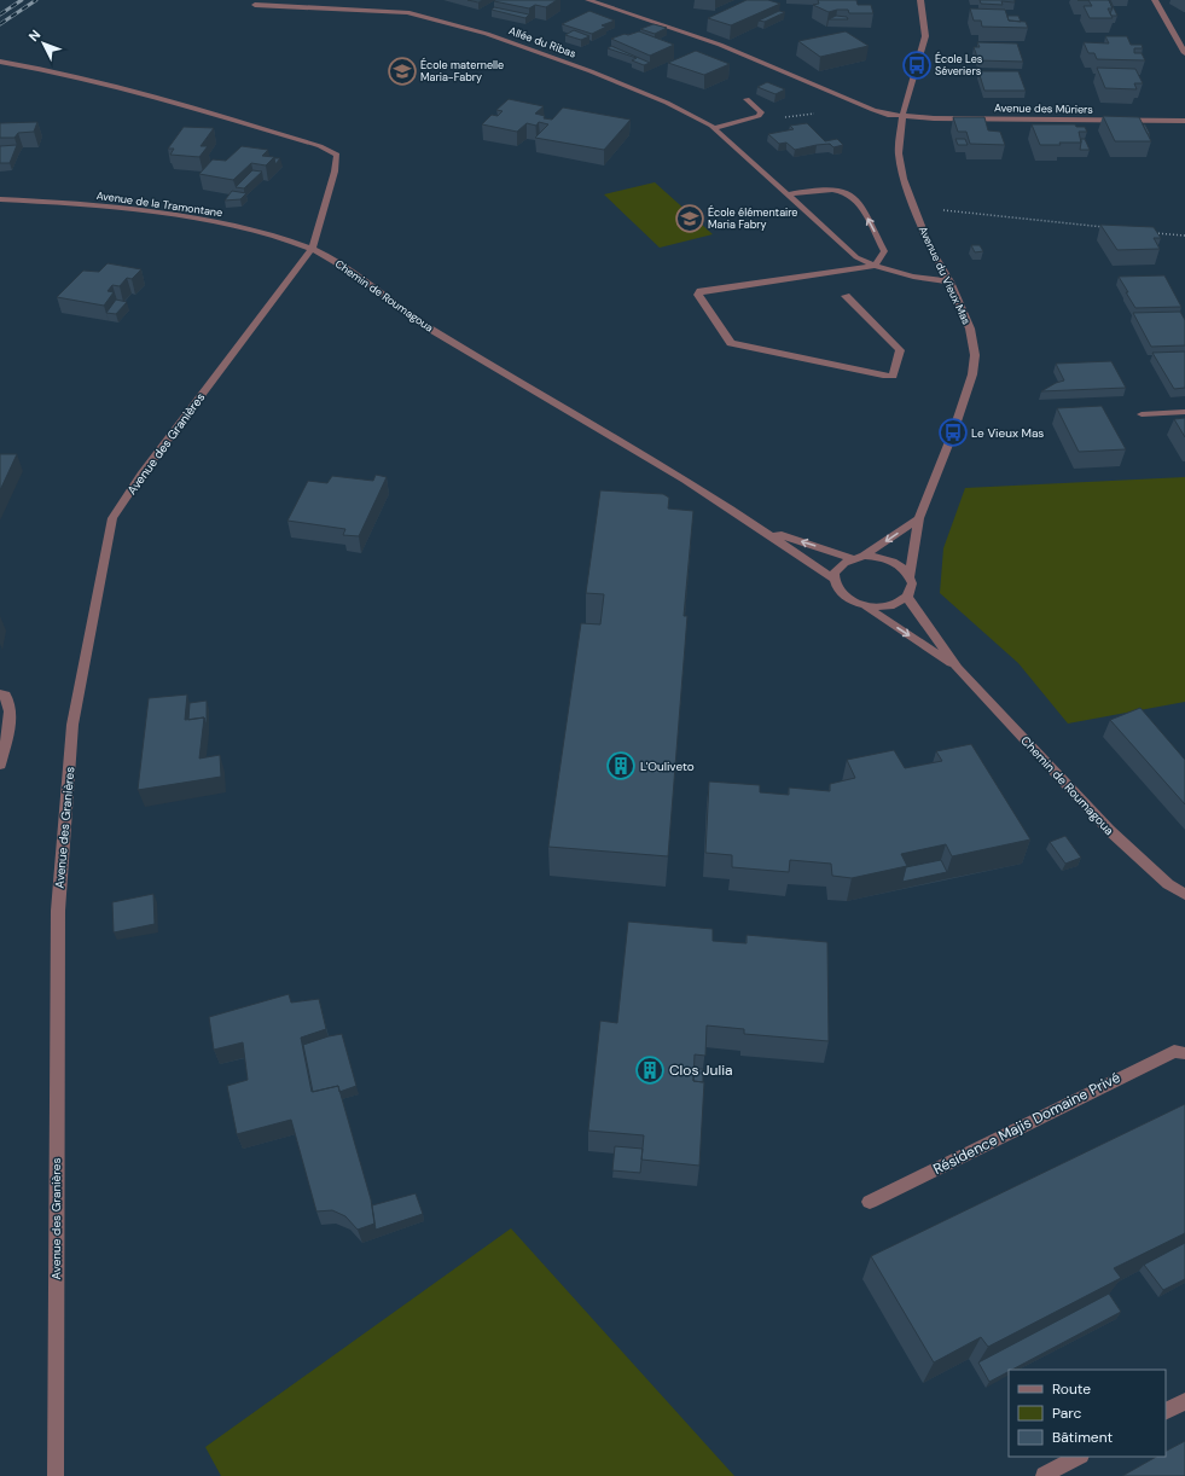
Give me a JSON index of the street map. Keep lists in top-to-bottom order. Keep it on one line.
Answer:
{"streets":{"street":["Allée du Ribas","Avenue des Mûriers","Avenue de la Tramontane","Avenue du Vieux Mas","Chemin de Roumagoua","Avenue des Granières","Résidence Majis Domaine Privé"]},"crossings":[["Avenue des Mûriers","Avenue du Vieux Mas"],["Avenue de la Tramontane","Chemin de Roumagoua"],["Avenue de la Tramontane","Avenue des Granières"],["Avenue du Vieux Mas","Chemin de Roumagoua"],["Chemin de Roumagoua","Avenue des Granières"]],"places":{"bus stop":["École Les Séveriers","Le Vieux Mas"],"school or university":["École maternelle Maria-Fabry","École élémentaire Maria Fabry"],"building":["L'Ouliveto","Clos Julia"]},"legend":["Route","Parc","Bâtiment"],"north":"top left"}
